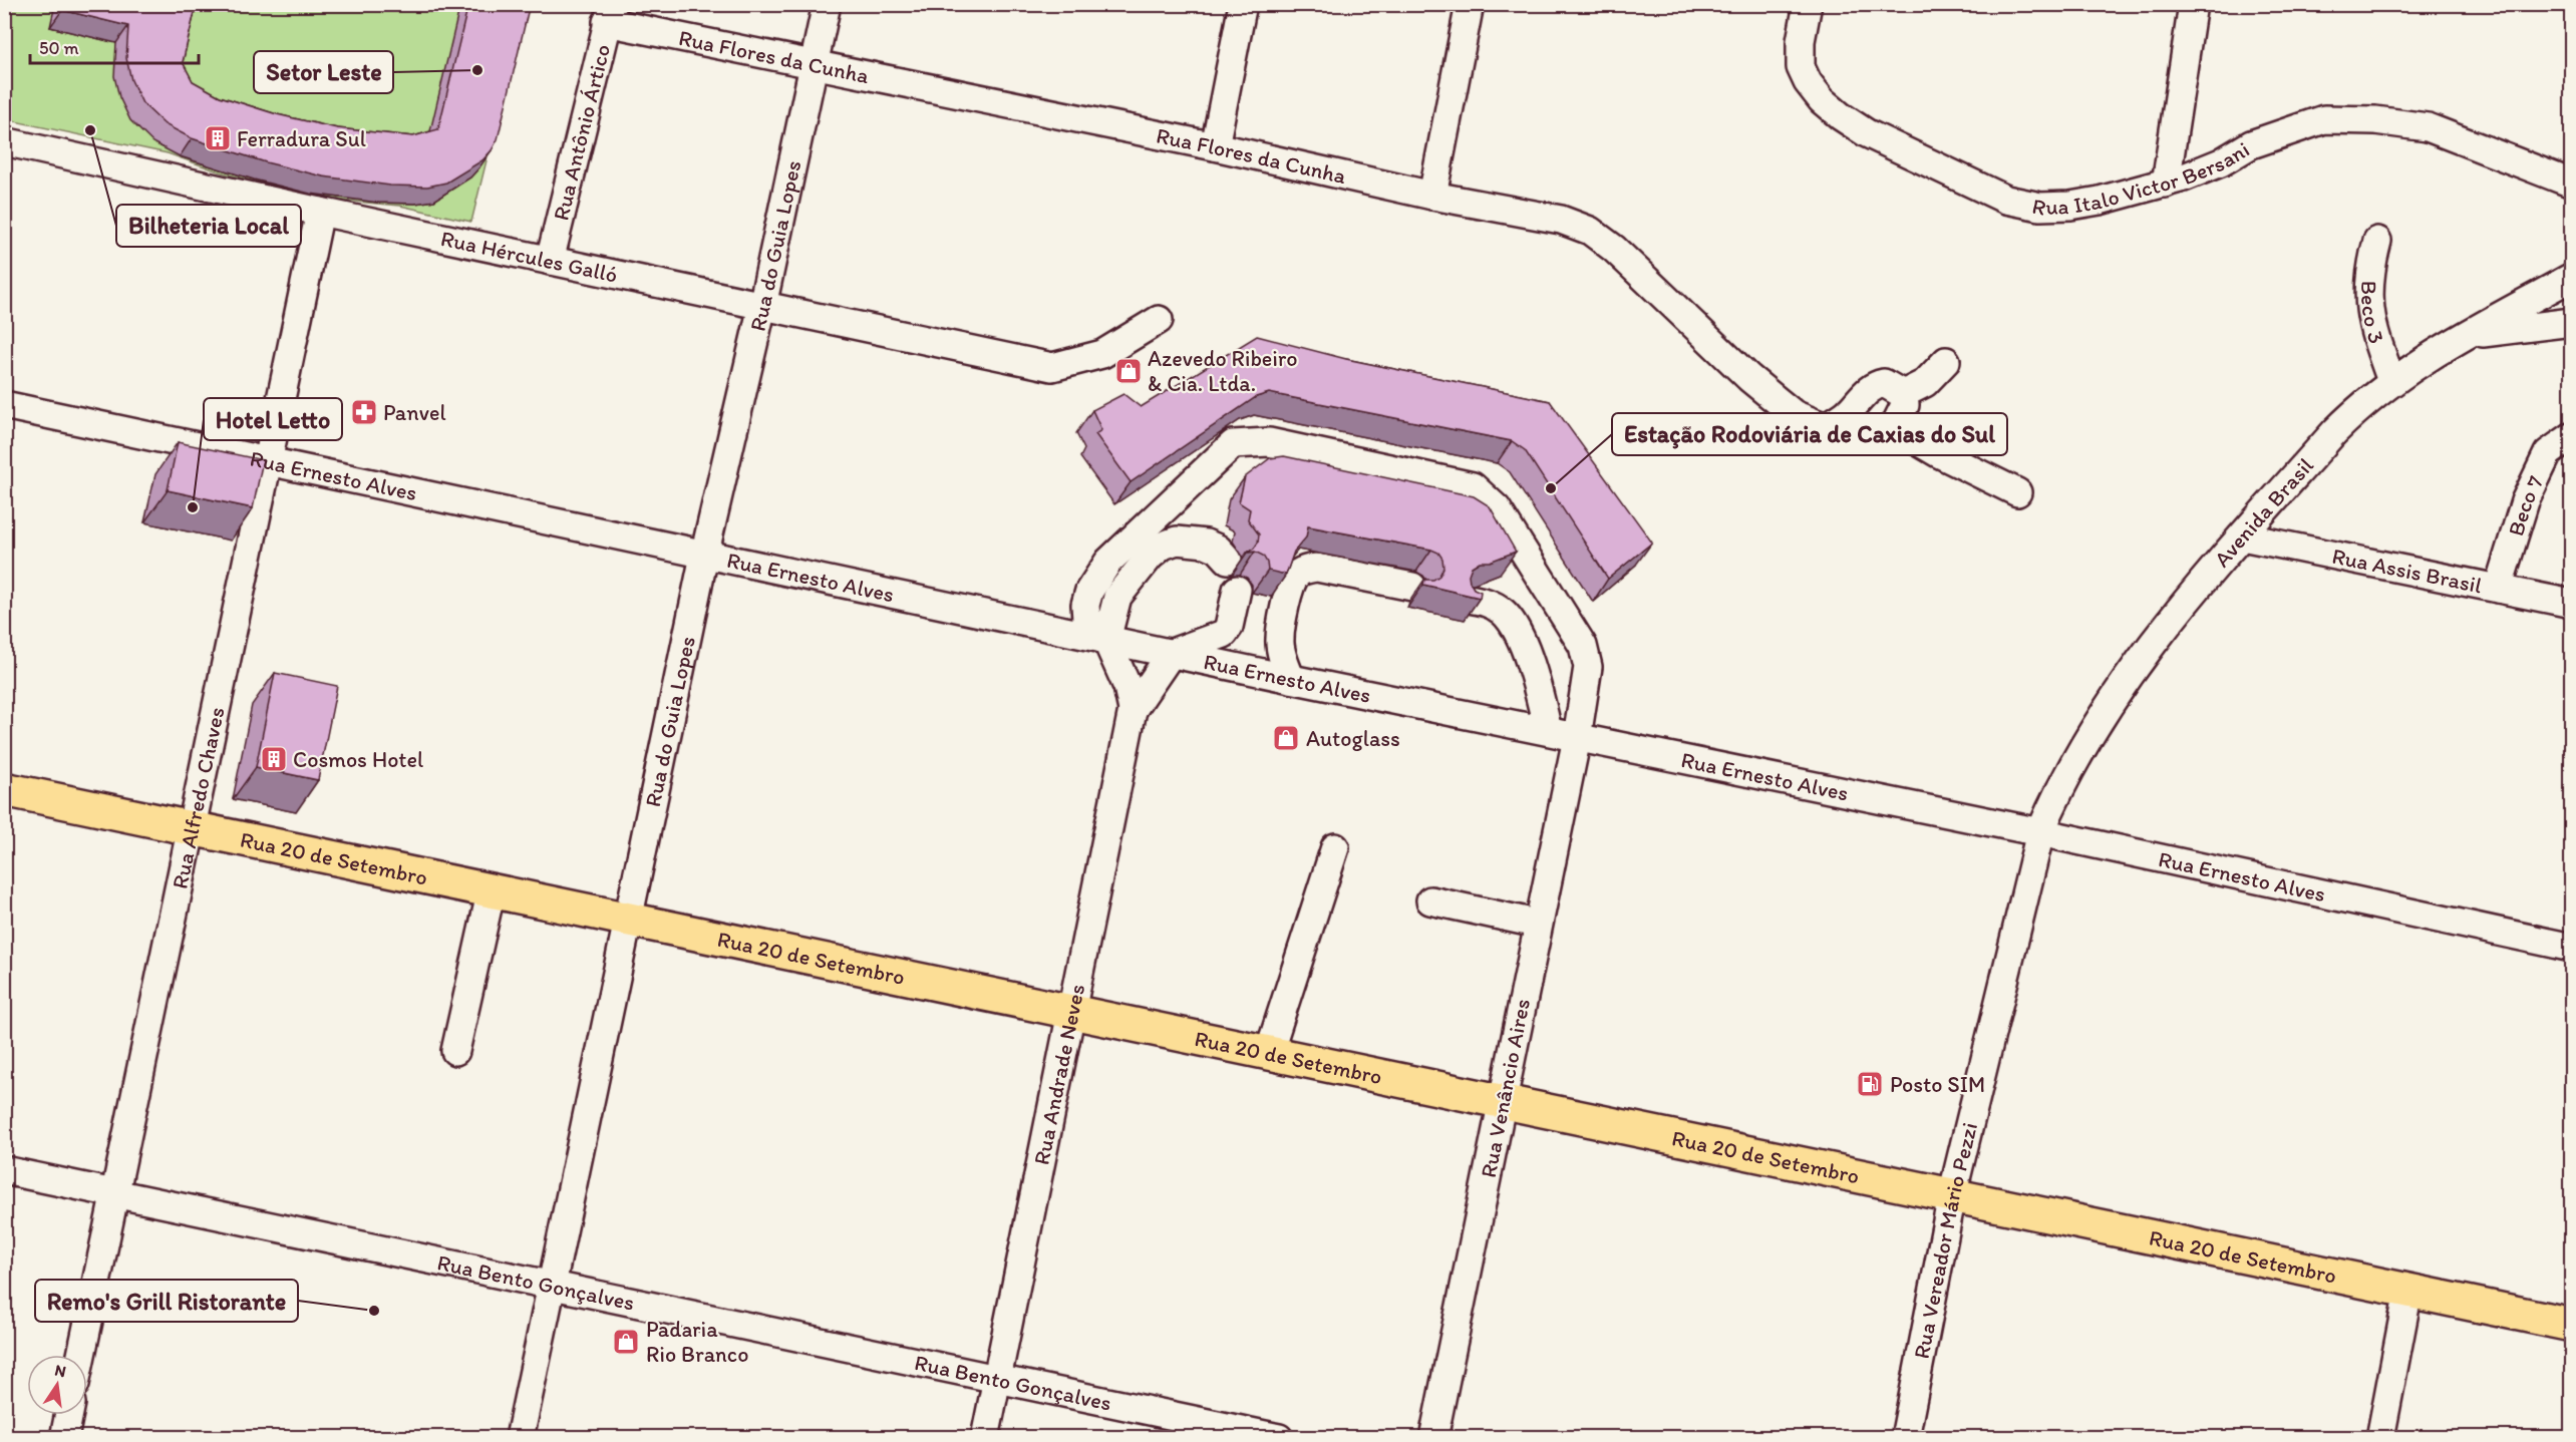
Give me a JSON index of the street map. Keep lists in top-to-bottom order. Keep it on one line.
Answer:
{"streets":{"main road":["Rua 20 de Setembro"],"street":["Rua Flores da Cunha","Rua Antônio Ártico","Rua Italo Victor Bersani","Rua do Guia Lopes","Rua Hércules Galló","Beco 3","Rua Ernesto Alves","Beco 7","Avenida Brasil","Rua Assis Brasil","Rua Alfredo Chaves","Rua Andrade Neves","Rua Venâncio Aires","Rua Vereador Mário Pezzi","Rua Bento Gonçalves"]},"crossings":[["Rua Flores da Cunha","Rua Antônio Ártico"],["Rua Flores da Cunha","Rua do Guia Lopes"],["Rua Antônio Ártico","Rua Hércules Galló"],["Rua do Guia Lopes","Rua Hércules Galló"],["Rua do Guia Lopes","Rua Ernesto Alves"],["Rua do Guia Lopes","Rua 20 de Setembro"],["Rua do Guia Lopes","Rua Bento Gonçalves"],["Rua Hércules Galló","Rua Alfredo Chaves"],["Beco 3","Avenida Brasil"],["Rua Ernesto Alves","Avenida Brasil"],["Rua Ernesto Alves","Rua Alfredo Chaves"],["Rua Ernesto Alves","Rua Andrade Neves"],["Rua Ernesto Alves","Rua Venâncio Aires"],["Rua Ernesto Alves","Rua Vereador Mário Pezzi"],["Beco 7","Rua Assis Brasil"],["Avenida Brasil","Rua Assis Brasil"],["Avenida Brasil","Rua Vereador Mário Pezzi"],["Rua Alfredo Chaves","Rua 20 de Setembro"],["Rua Alfredo Chaves","Rua Bento Gonçalves"],["Rua 20 de Setembro","Rua Andrade Neves"],["Rua 20 de Setembro","Rua Venâncio Aires"],["Rua 20 de Setembro","Rua Vereador Mário Pezzi"],["Rua Andrade Neves","Rua Venâncio Aires"],["Rua Andrade Neves","Rua Bento Gonçalves"]],"places":{"other":["Setor Leste","Bilheteria Local","Estação Rodoviária de Caxias do Sul","Hotel Letto","Remo's Grill Ristorante"],"building":["Ferradura Sul","Cosmos Hotel"],"shop":["Azevedo Ribeiro & Cia. Ltda.","Autoglass","Padaria Rio Branco"],"pharmacy":["Panvel"],"fuel station":["Posto SIM"]},"scale_bar":"50 m","north":"top"}
